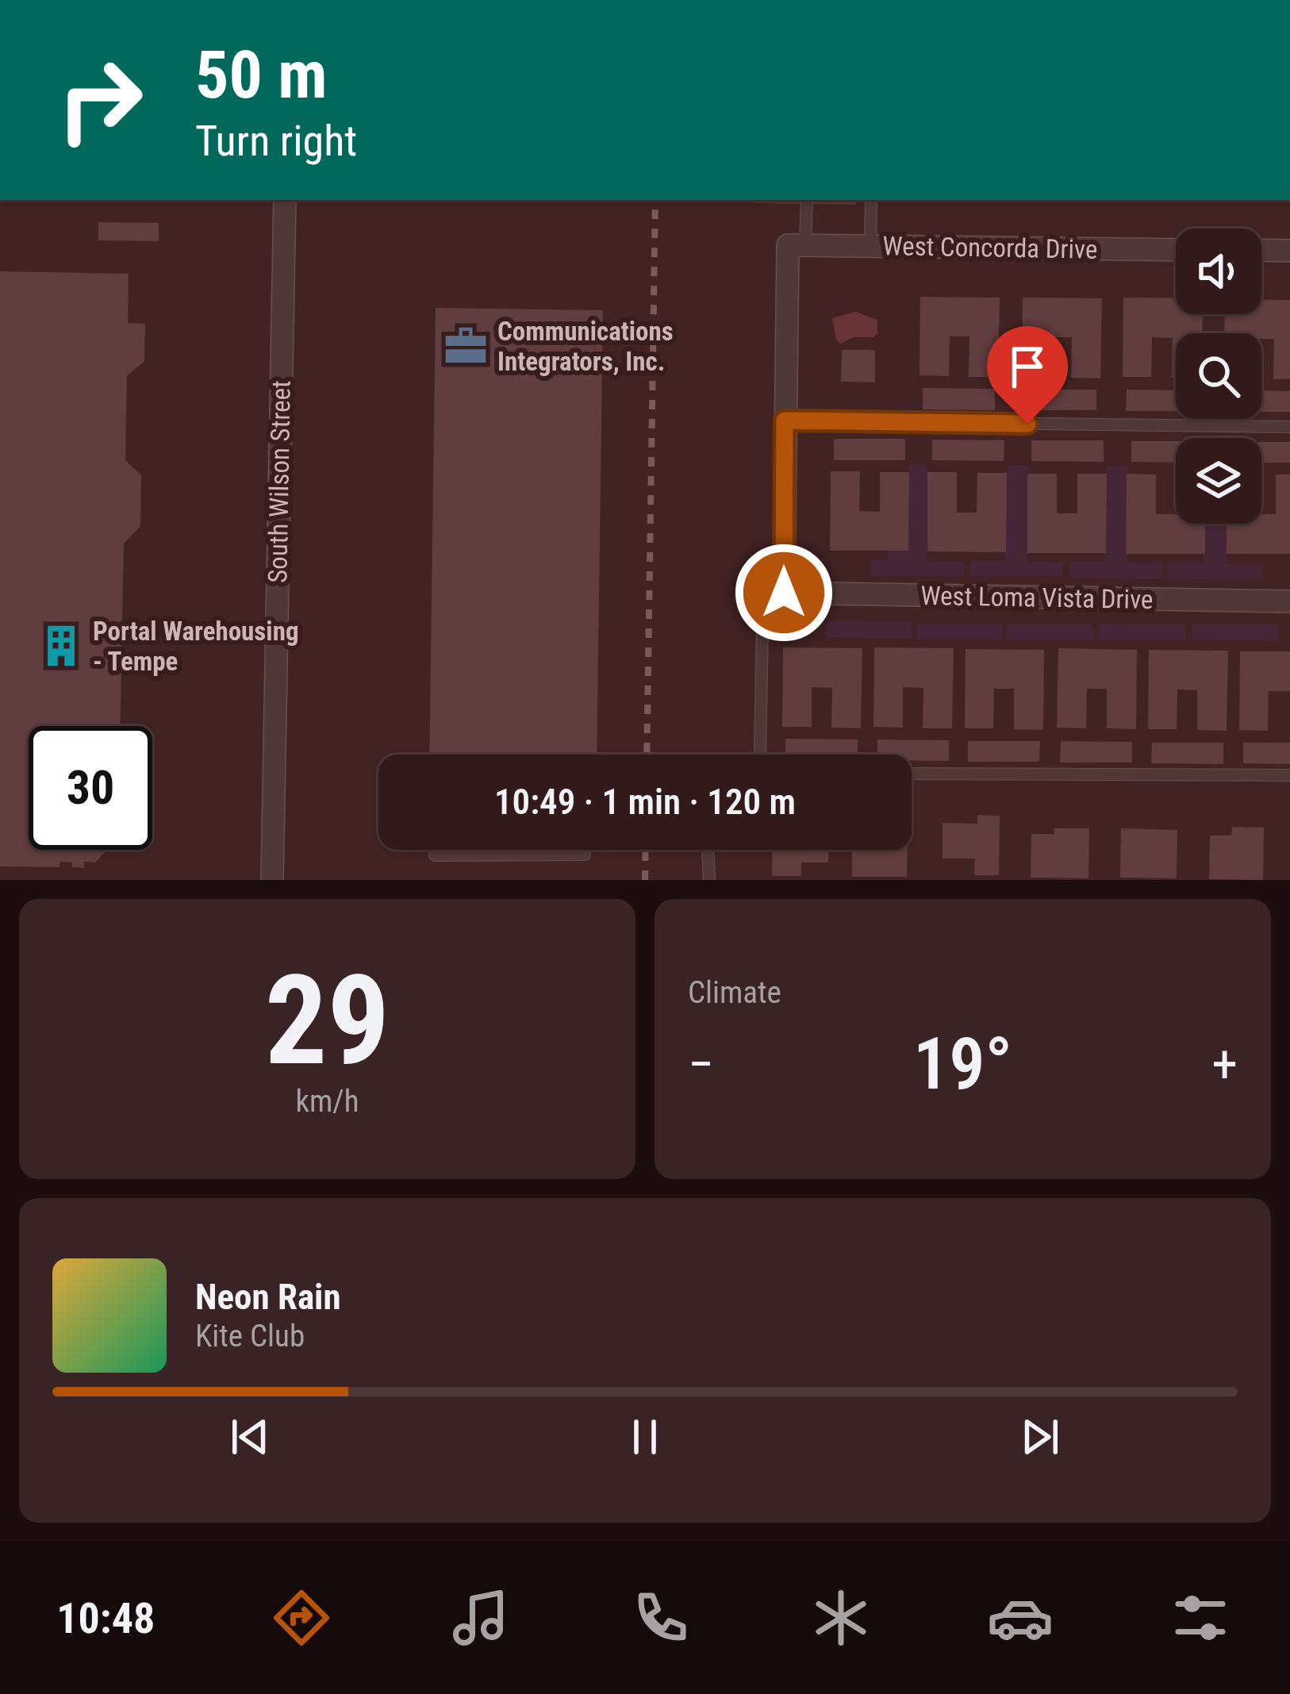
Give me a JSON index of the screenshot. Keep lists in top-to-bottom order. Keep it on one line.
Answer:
{"streets":{"street":["West Concorda Drive","South Wilson Street","West Loma Vista Drive"]},"places":{"office":["Communications Integrators, Inc."],"building":["Portal Warehousing - Tempe"]},"page":{"turn":["50 m","Turn right"],"limit":"30","trip":"10:49 · 1 min · 120 m","tile":[["29","km/h"],"Climate"],"heat":["−","19°","+"],"song":["Neon Rain","Kite Club"],"tabs":"10:48"}}
